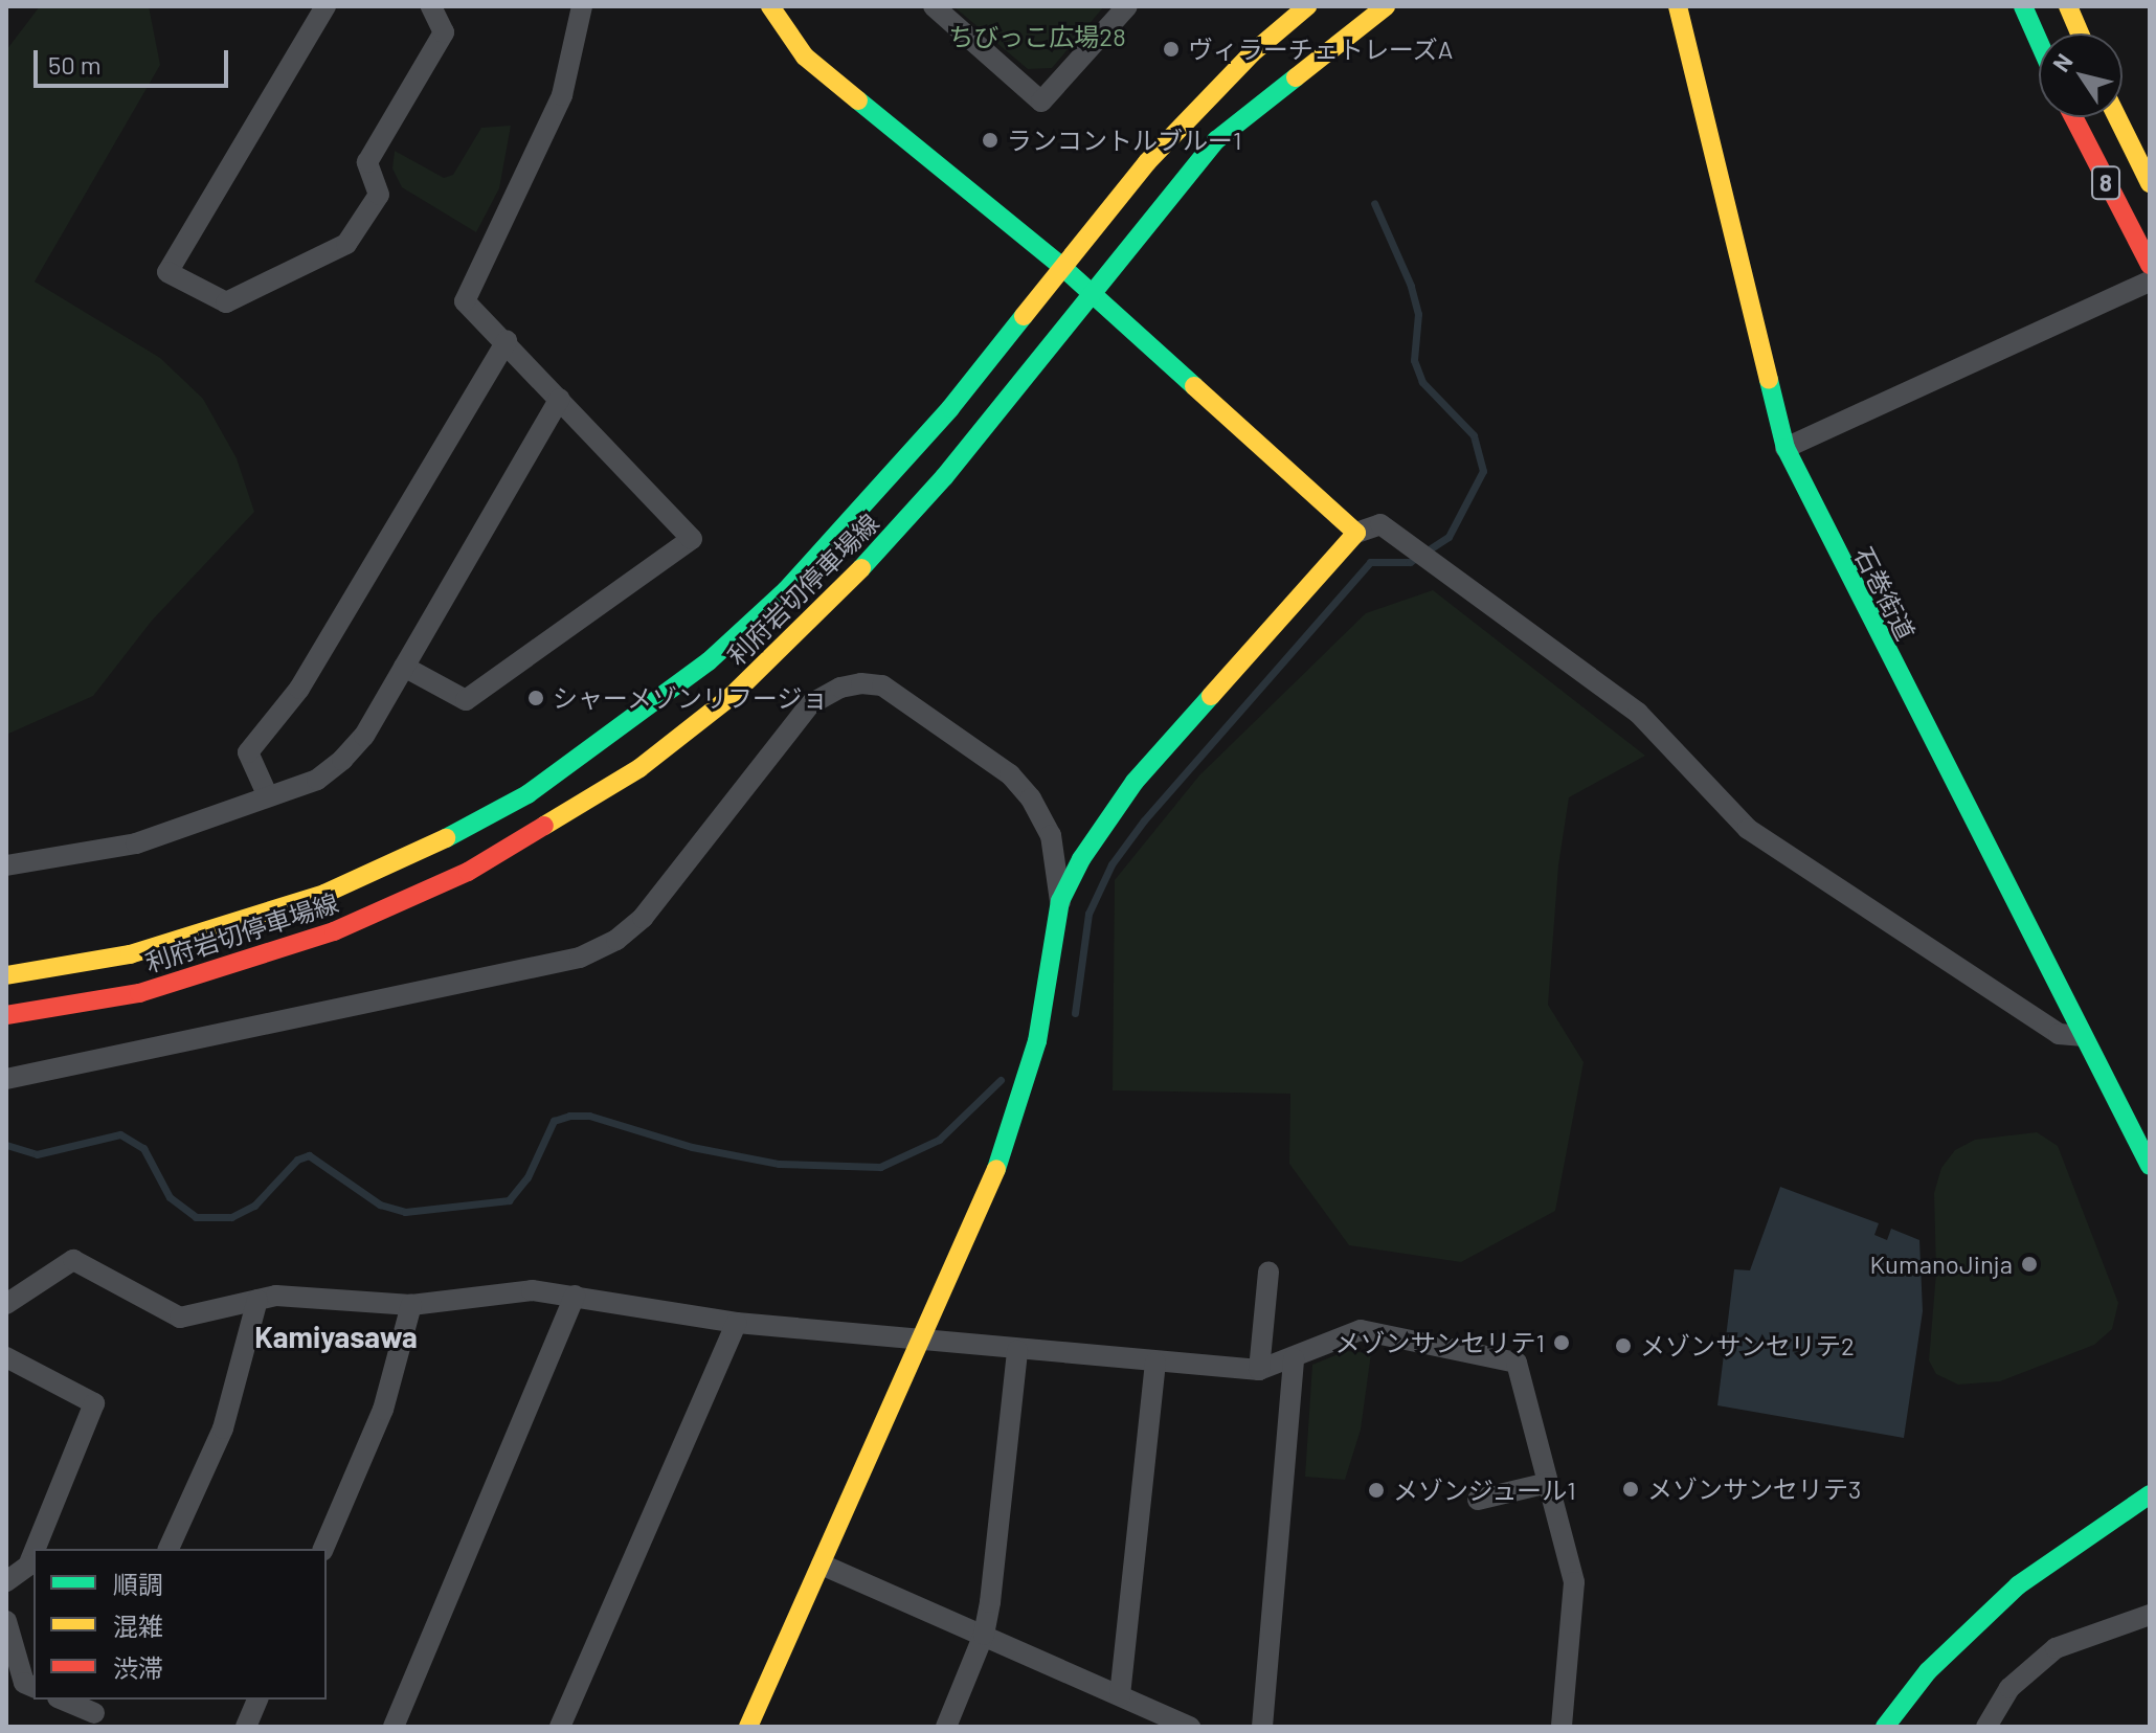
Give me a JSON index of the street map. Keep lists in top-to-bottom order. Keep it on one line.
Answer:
{"streets":{"main road":["8","利府岩切停車場線","石巻街道"]},"districts":["Kamiyasawa"],"parks":["ちびっこ広場28"],"places":["ヴィラーチェトレーズA","ランコントルブルー1","シャーメゾンリフージョ","KumanoJinja","メゾンサンセリテ1","メゾンサンセリテ2","メゾンサンセリテ3","メゾンジュール1"],"legend":["順調","混雑","渋滞"],"scale_bar":"50 m","north":"top left"}
